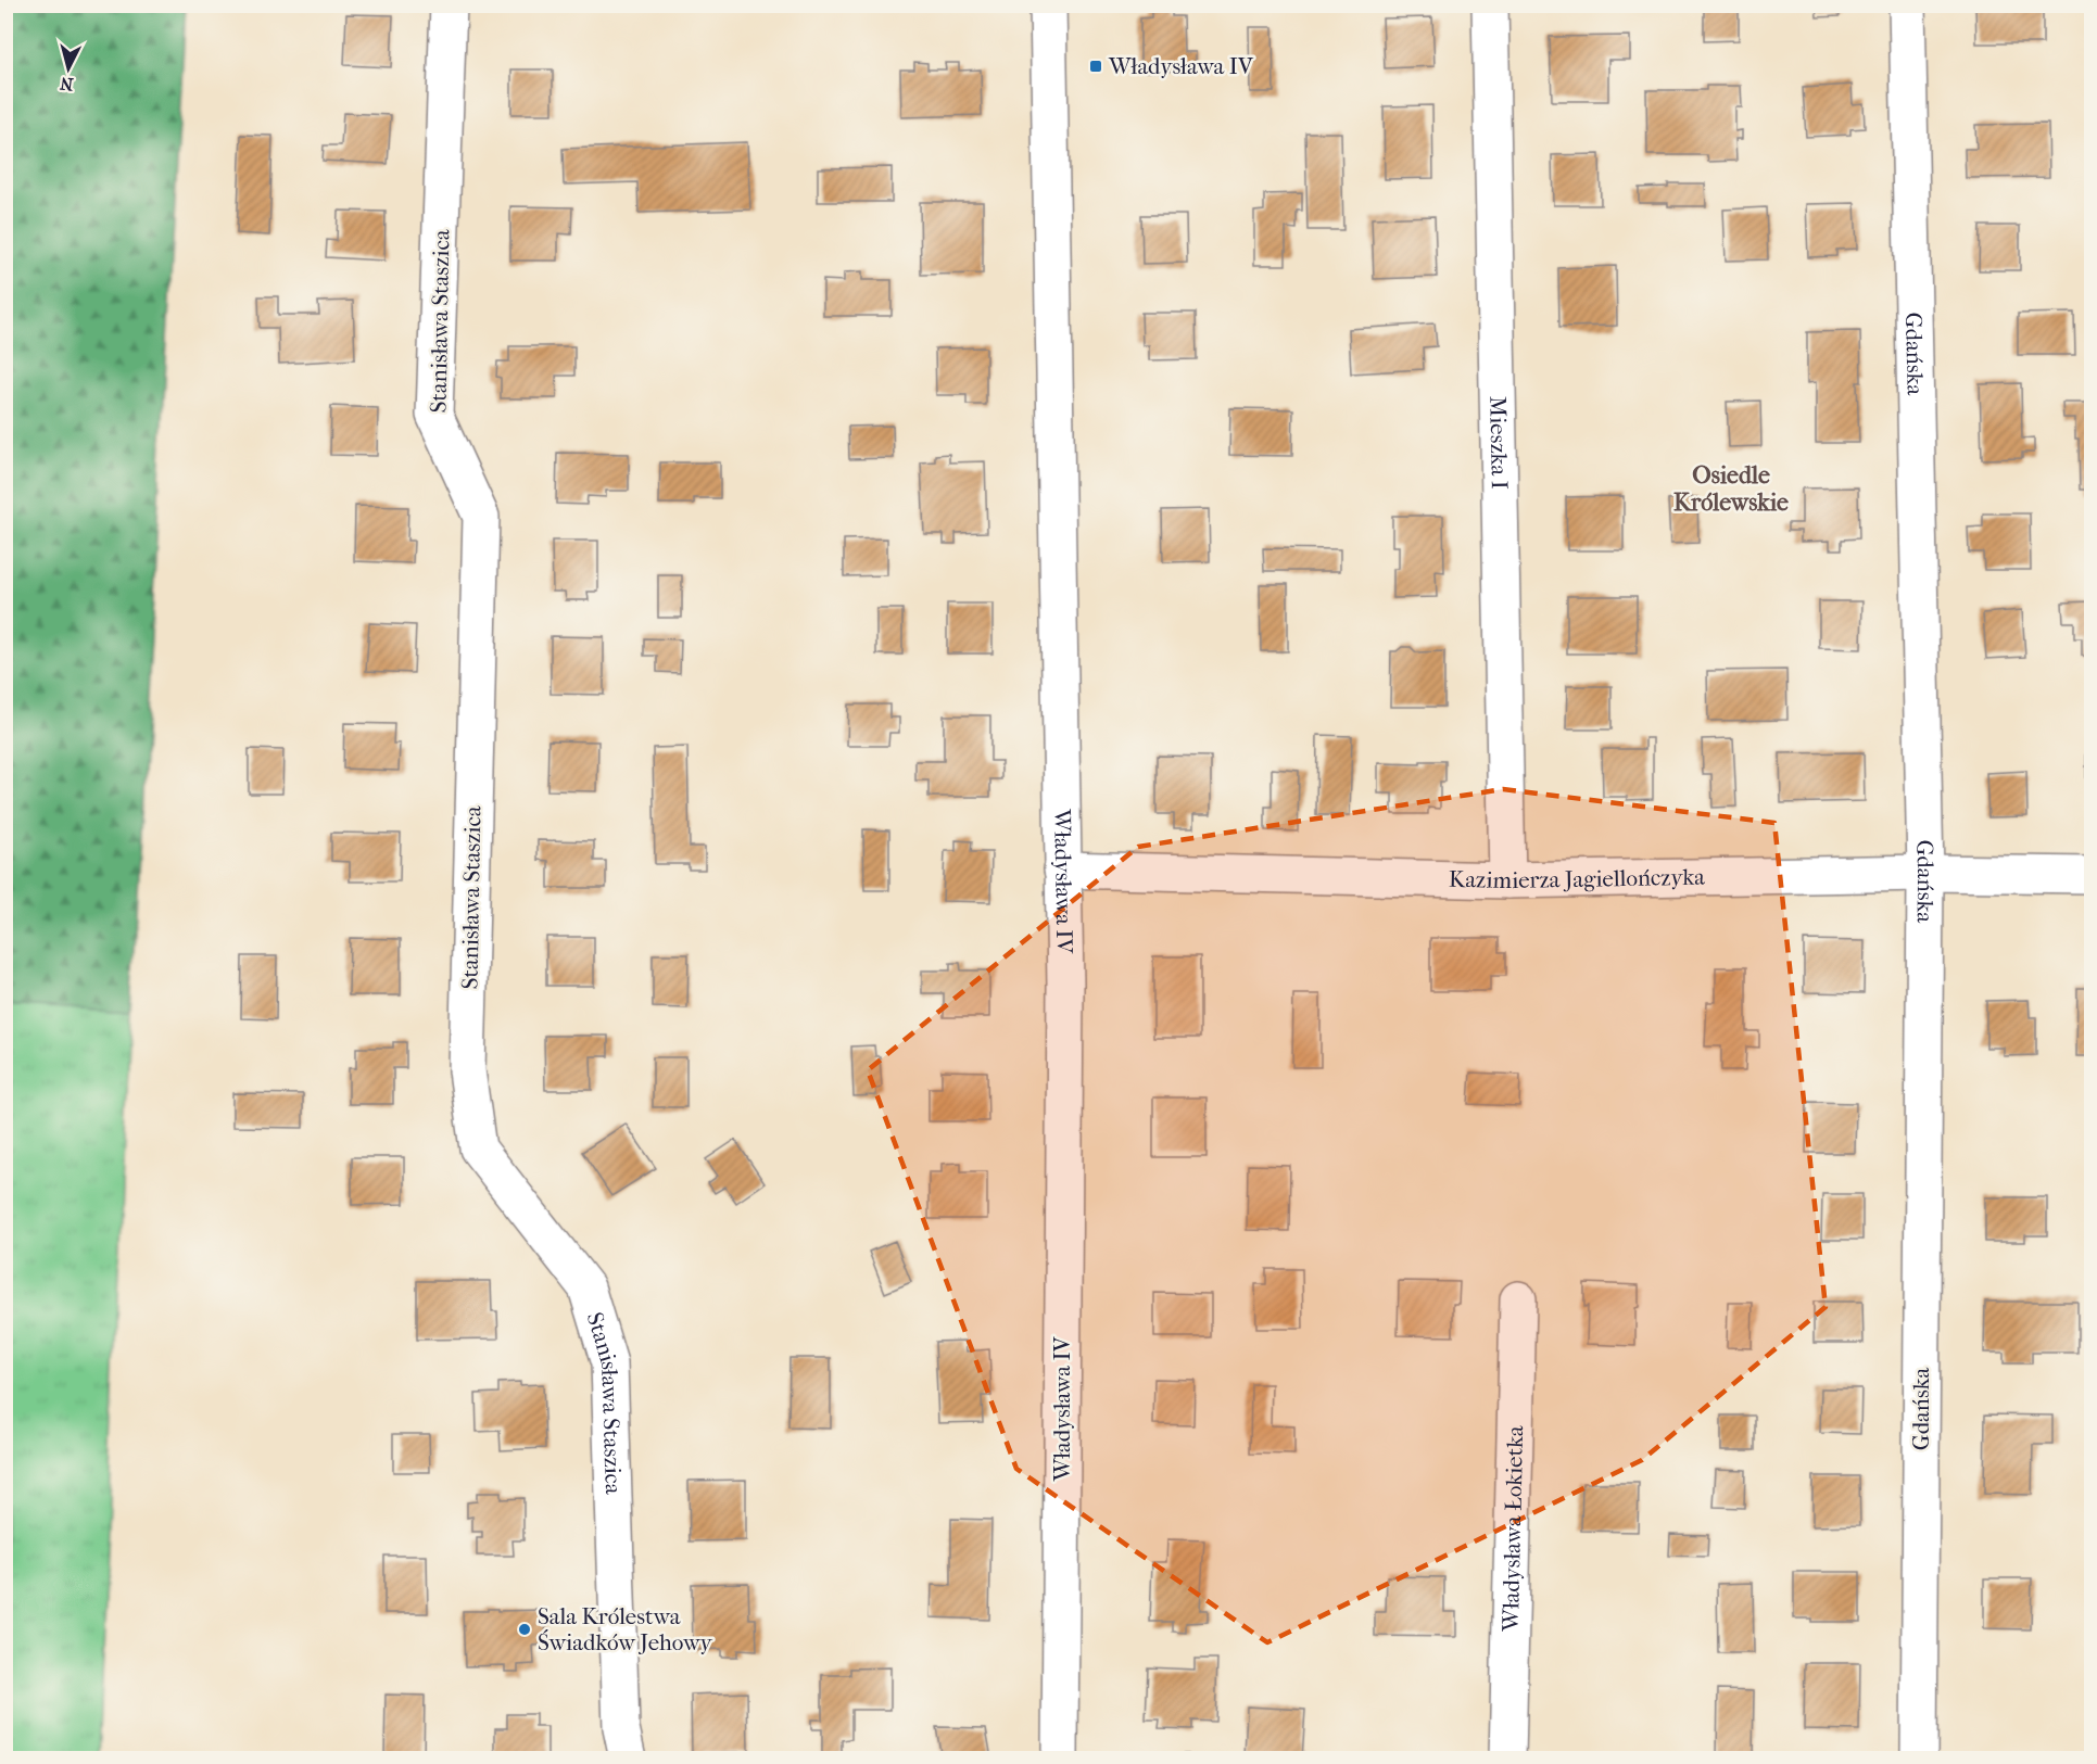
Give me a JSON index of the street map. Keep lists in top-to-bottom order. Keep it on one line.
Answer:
{"streets":{"street":["Stanisława Staszica","Gdańska","Mieszka I","Kazimierza Jagiellończyka","Władysława IV","Władysława Łokietka"]},"crossings":[["Gdańska","Kazimierza Jagiellończyka"],["Mieszka I","Kazimierza Jagiellończyka"],["Kazimierza Jagiellończyka","Władysława IV"]],"districts":["Osiedle Królewskie"],"places":{"transit":["Władysława IV"],"other":["Sala Królestwa Świadków Jehowy"]},"north":"bottom"}
